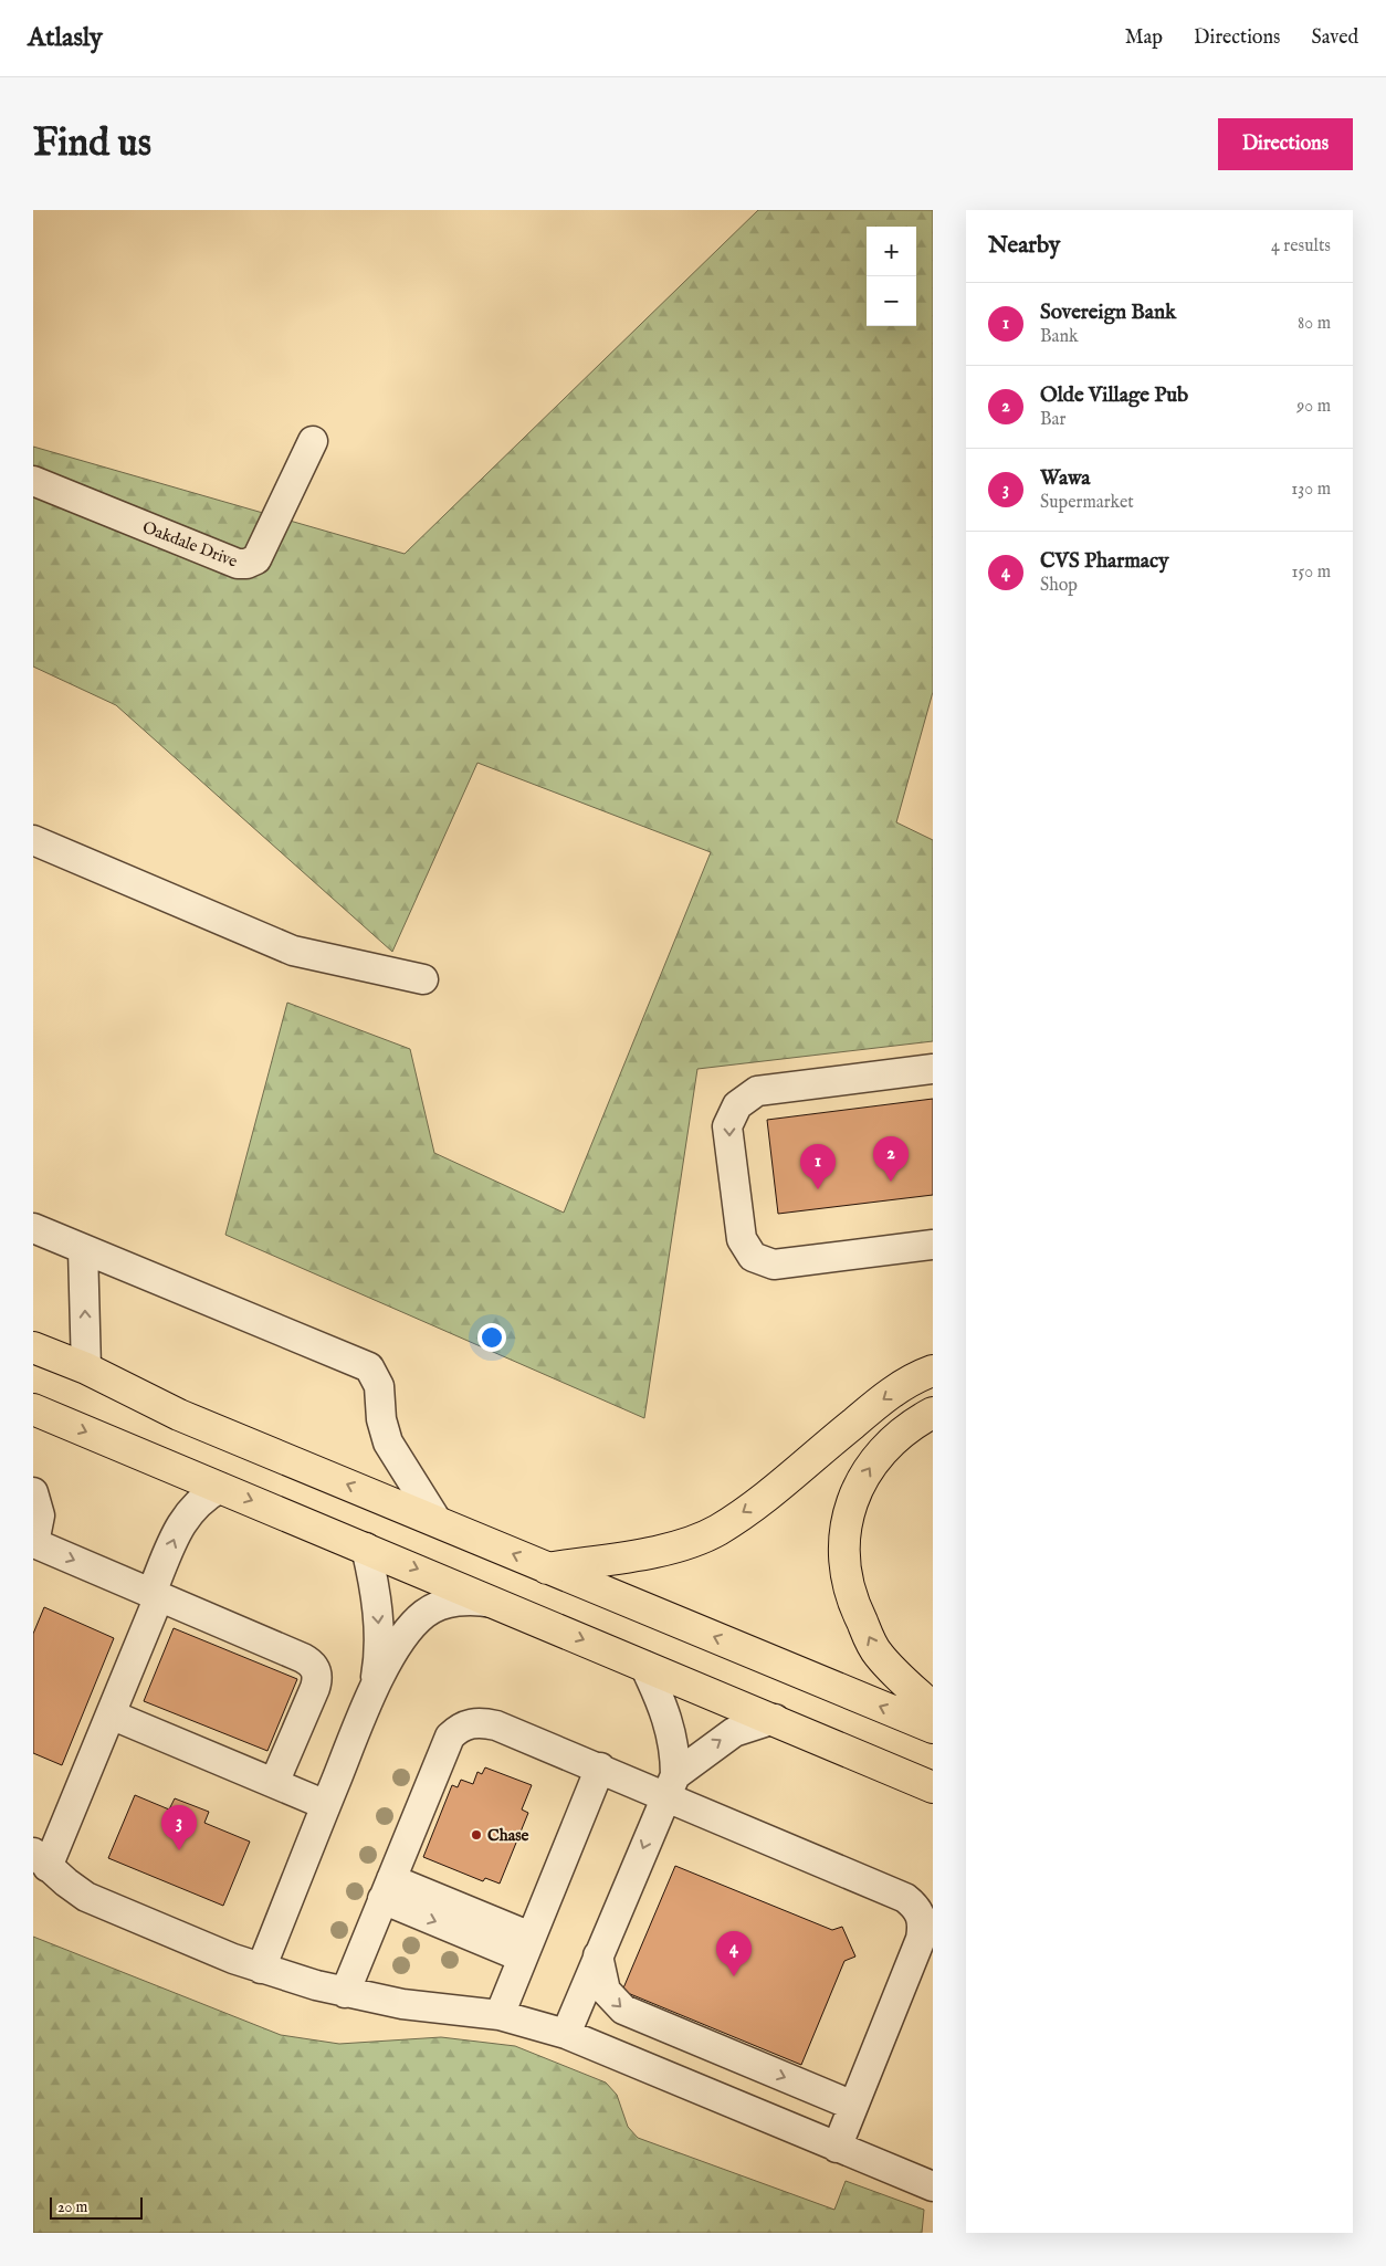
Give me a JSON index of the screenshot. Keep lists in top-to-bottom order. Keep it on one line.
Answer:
{"streets":{"street":["Oakdale Drive"]},"places":["Chase"],"scale_bar":"20 m","page":{"header":"Atlasly","nav":["Map","Directions","Saved"],"buttons":"Directions","title":"Find us","heading":["Nearby","4 results"],"map_buttons":["+","−"],"list":[{"mark":"1","name":"Sovereign Bank","note":"Bank","value":"80 m"},{"mark":"2","name":"Olde Village Pub","note":"Bar","value":"90 m"},{"mark":"3","name":"Wawa","note":"Supermarket","value":"130 m"},{"mark":"4","name":"CVS Pharmacy","note":"Shop","value":"150 m"}],"pins":["2","1","3","4"],"scale":"20 m"}}
